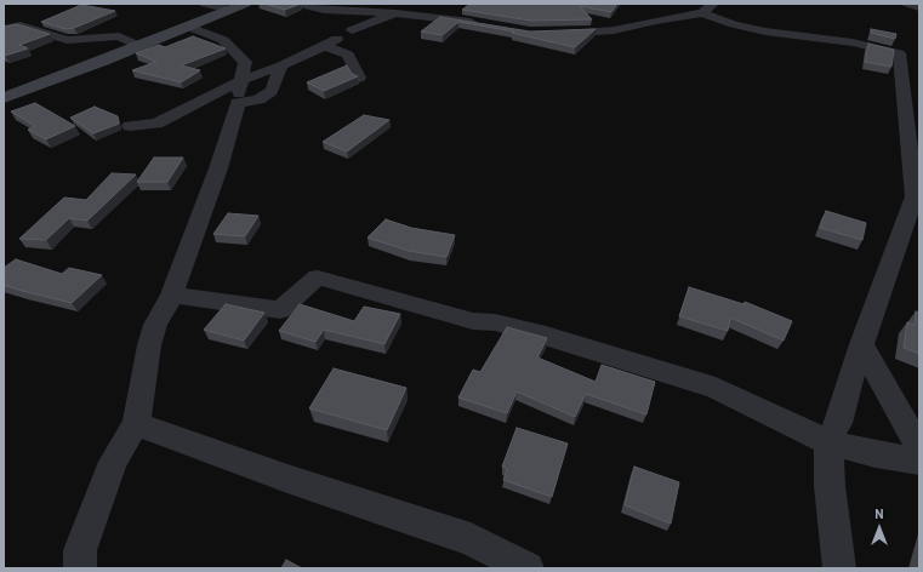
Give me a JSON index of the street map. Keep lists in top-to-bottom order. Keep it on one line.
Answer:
{"north":"top"}
